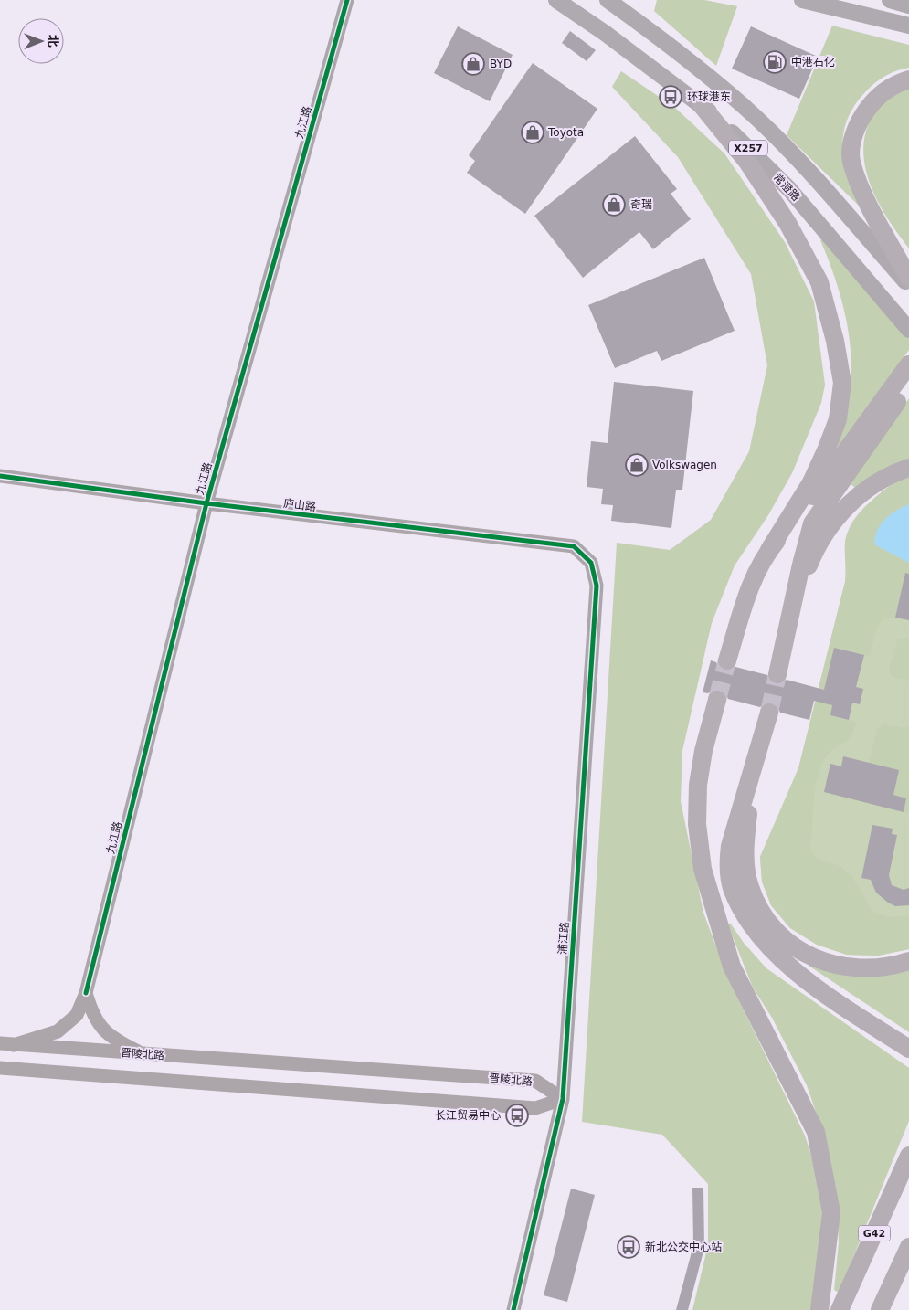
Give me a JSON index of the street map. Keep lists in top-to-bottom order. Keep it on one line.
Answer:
{"streets":{"highway":["G42"],"main road":["X257","常澄路"],"street":["九江路","庐山路","浦江路","晋陵北路"]},"crossings":[["九江路","庐山路"],["九江路","晋陵北路"],["庐山路","浦江路"],["浦江路","晋陵北路"]],"places":{"fuel station":["中港石化"],"shop":["BYD","Toyota","奇瑞","Volkswagen"],"bus stop":["环球港东","长江贸易中心","新北公交中心站"]},"north":"right"}
